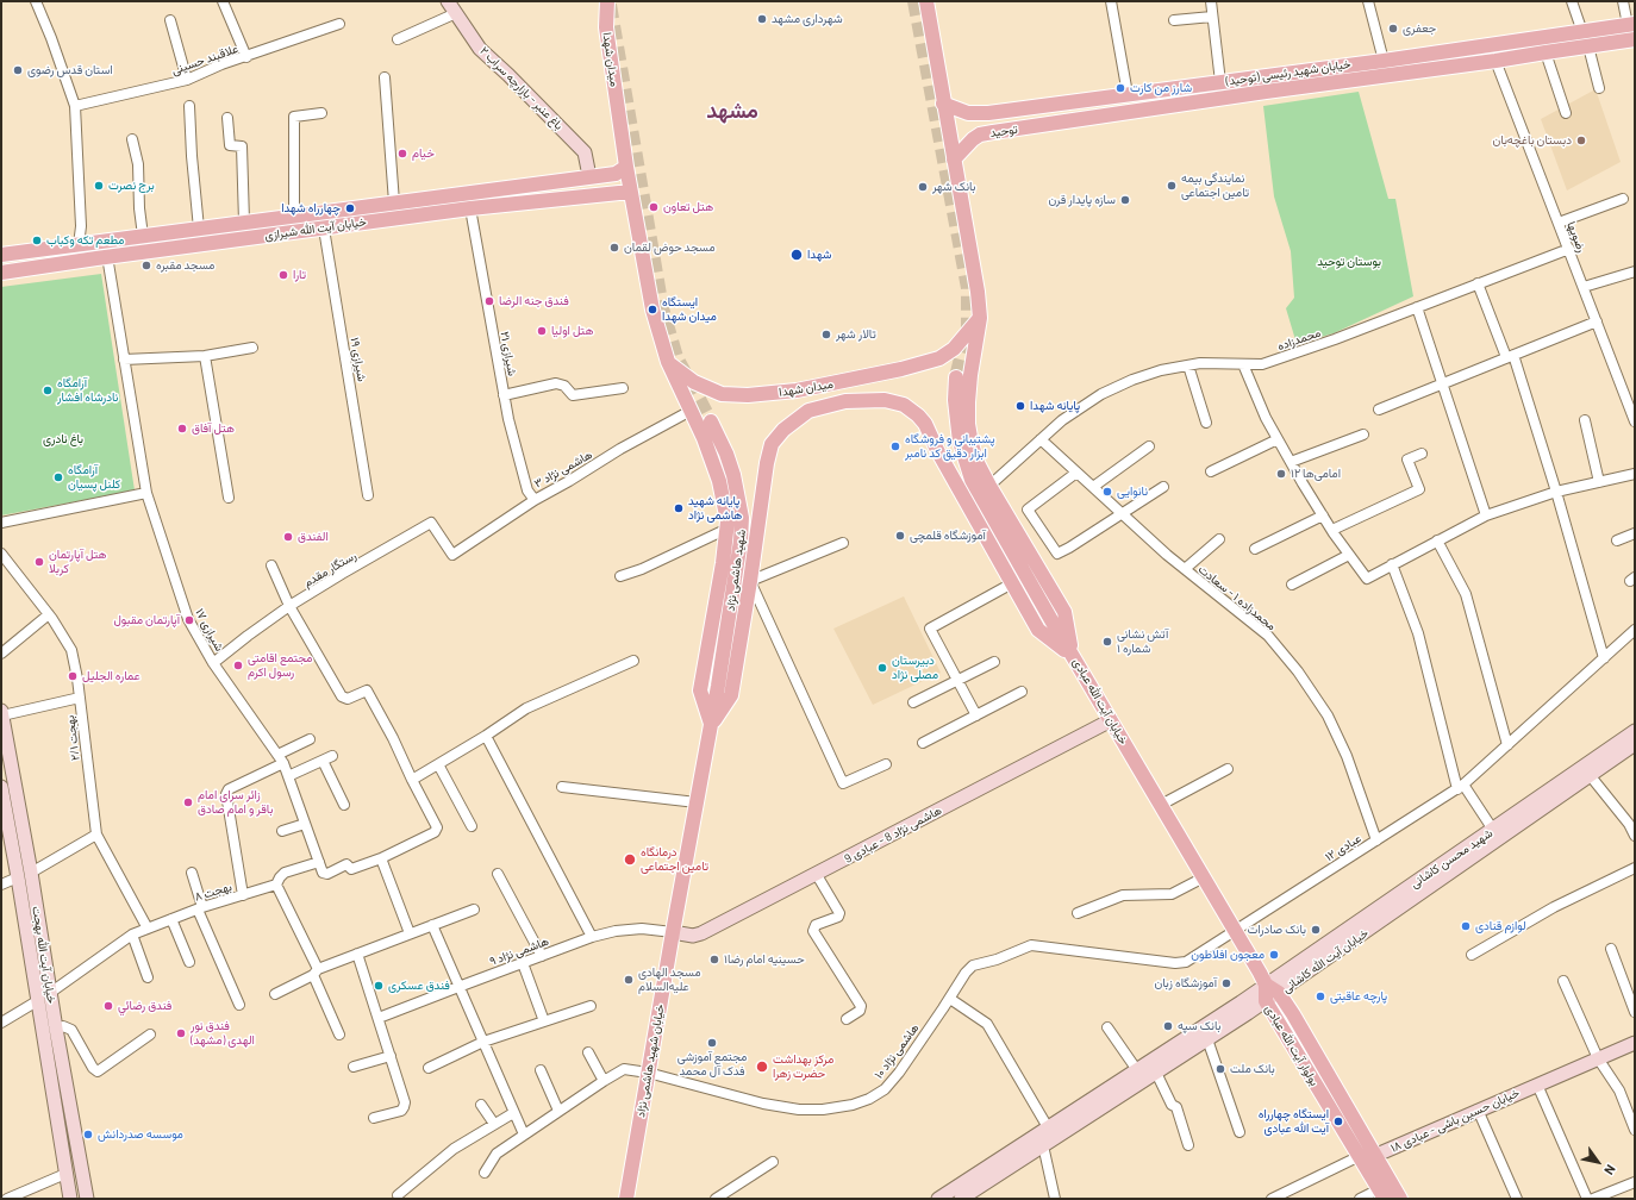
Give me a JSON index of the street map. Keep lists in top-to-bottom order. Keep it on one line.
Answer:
{"streets":{"main road":["میدان شهدا","خیابان شهید رئیسی (توحید)","باغ عنبر - بازارچه سراب ۲","توحید","خیابان آیت الله شیرازی","شهید هاشمی نژاد","خیابان آیت الله عبادی","هاشمی نژاد 8 - عبادی 9","شهید محسن کاشانی","خیابان آیت الله بهجت","خیابان آیت الله کاشانی","بولوار آیت الله عبادی","خیابان شهید هاشمی نژاد","خیابان حسین باشی - عبادی ۱۸"],"street":["علاقبند حسینی","رضویها","محمدزاده","شیرازی ۲۱","شیرازی ۱۹","هاشمی نژاد ۳","رستگار مقدم","محمدزاده ۱ - سعادت","شیرازی ۱۷","بهجت ۲/۱","عبادی ۱۲","بهجت ۸","هاشمی نژاد ۹","هاشمی نژاد ۱۰"]},"crossings":[["میدان شهدا","خیابان آیت الله شیرازی"],["میدان شهدا","خیابان آیت الله عبادی"],["خیابان شهید رئیسی (توحید)","توحید"],["خیابان شهید رئیسی (توحید)","رضویها"],["باغ عنبر - بازارچه سراب ۲","خیابان آیت الله شیرازی"],["خیابان آیت الله شیرازی","شیرازی ۲۱"],["خیابان آیت الله شیرازی","شیرازی ۱۹"],["خیابان آیت الله شیرازی","شیرازی ۱۷"],["رضویها","محمدزاده"],["محمدزاده","محمدزاده ۱ - سعادت"],["محمدزاده","خیابان آیت الله عبادی"],["شیرازی ۲۱","هاشمی نژاد ۳"],["هاشمی نژاد ۳","رستگار مقدم"],["رستگار مقدم","شیرازی ۱۷"],["شهید هاشمی نژاد","خیابان شهید هاشمی نژاد"],["محمدزاده ۱ - سعادت","عبادی ۱۲"],["شیرازی ۱۷","بهجت ۸"],["خیابان آیت الله عبادی","هاشمی نژاد 8 - عبادی 9"],["خیابان آیت الله عبادی","عبادی ۱۲"],["خیابان آیت الله عبادی","شهید محسن کاشانی"],["خیابان آیت الله عبادی","خیابان آیت الله کاشانی"],["خیابان آیت الله عبادی","بولوار آیت الله عبادی"],["بهجت ۲/۱","بهجت ۸"],["هاشمی نژاد 8 - عبادی 9","هاشمی نژاد ۹"],["هاشمی نژاد 8 - عبادی 9","خیابان شهید هاشمی نژاد"],["عبادی ۱۲","هاشمی نژاد ۱۰"],["شهید محسن کاشانی","خیابان آیت الله کاشانی"],["شهید محسن کاشانی","بولوار آیت الله عبادی"],["بهجت ۸","خیابان آیت الله بهجت"],["هاشمی نژاد ۹","خیابان شهید هاشمی نژاد"],["خیابان آیت الله کاشانی","بولوار آیت الله عبادی"],["بولوار آیت الله عبادی","خیابان حسین باشی - عبادی ۱۸"],["هاشمی نژاد ۱۰","خیابان شهید هاشمی نژاد"]],"districts":["مشهد"],"parks":["بوستان توحید","باغ نادری"],"places":["شهرداری مشهد","جعفری","استان قدس رضوی","شارز من کارت","دبستان باغچه‌بان","خیام","برج نصرت","نمایندگی بیمه تامین اجتماعی","بانک شهر","سازه پایدار قرن","هتل تعاون","چهارراه شهدا","مطعم تكه وكباب","مسجد حوض لقمان","شهدا","مسجد مقبره","تارا","فندق جنه الرضا","ایستگاه میدان شهدا","هتل اولیا","تالار شهر","آرامگاه نادرشاه افشار","پایانه شهدا","هتل آفاق","پشتیبانی و فروشگاه ابزار دقیق کد نامبر","۱۲ امامی‌ها","آرامگاه کلنل پسیان","نانوایی","پایانه شهید هاشمی نژاد","آموزشگاه قلمچی","الفندق","هتل آپارتمان کربلا","آپارتمان مقبول","آتش نشانی شماره ۱","مجتمع اقامتی رسول اکرم","دبیرستان مصلی نژاد","عماره الجلیل","زائر سرای امام باقر و امام صادق","درمانگاه تامین اجتماعی","لوازم قنادی","بانک صادرات","معجون افلاطون","حسینیه امام رضا۱","مسجد الهادی علیه‌السلام","آموزشگاه زبان","فندق عسکری","پارچه عاقبتی","فندق رضائي","بانک سپه","فندق نور الهدى (مشهد)","مجتمع آموزشی فدک آل محمد","مرکز بهداشت حضرت زهرا","بانک ملت","ایستگاه چهارراه آیت الله عبادی","موسسه صدردانش"],"north":"bottom right"}
